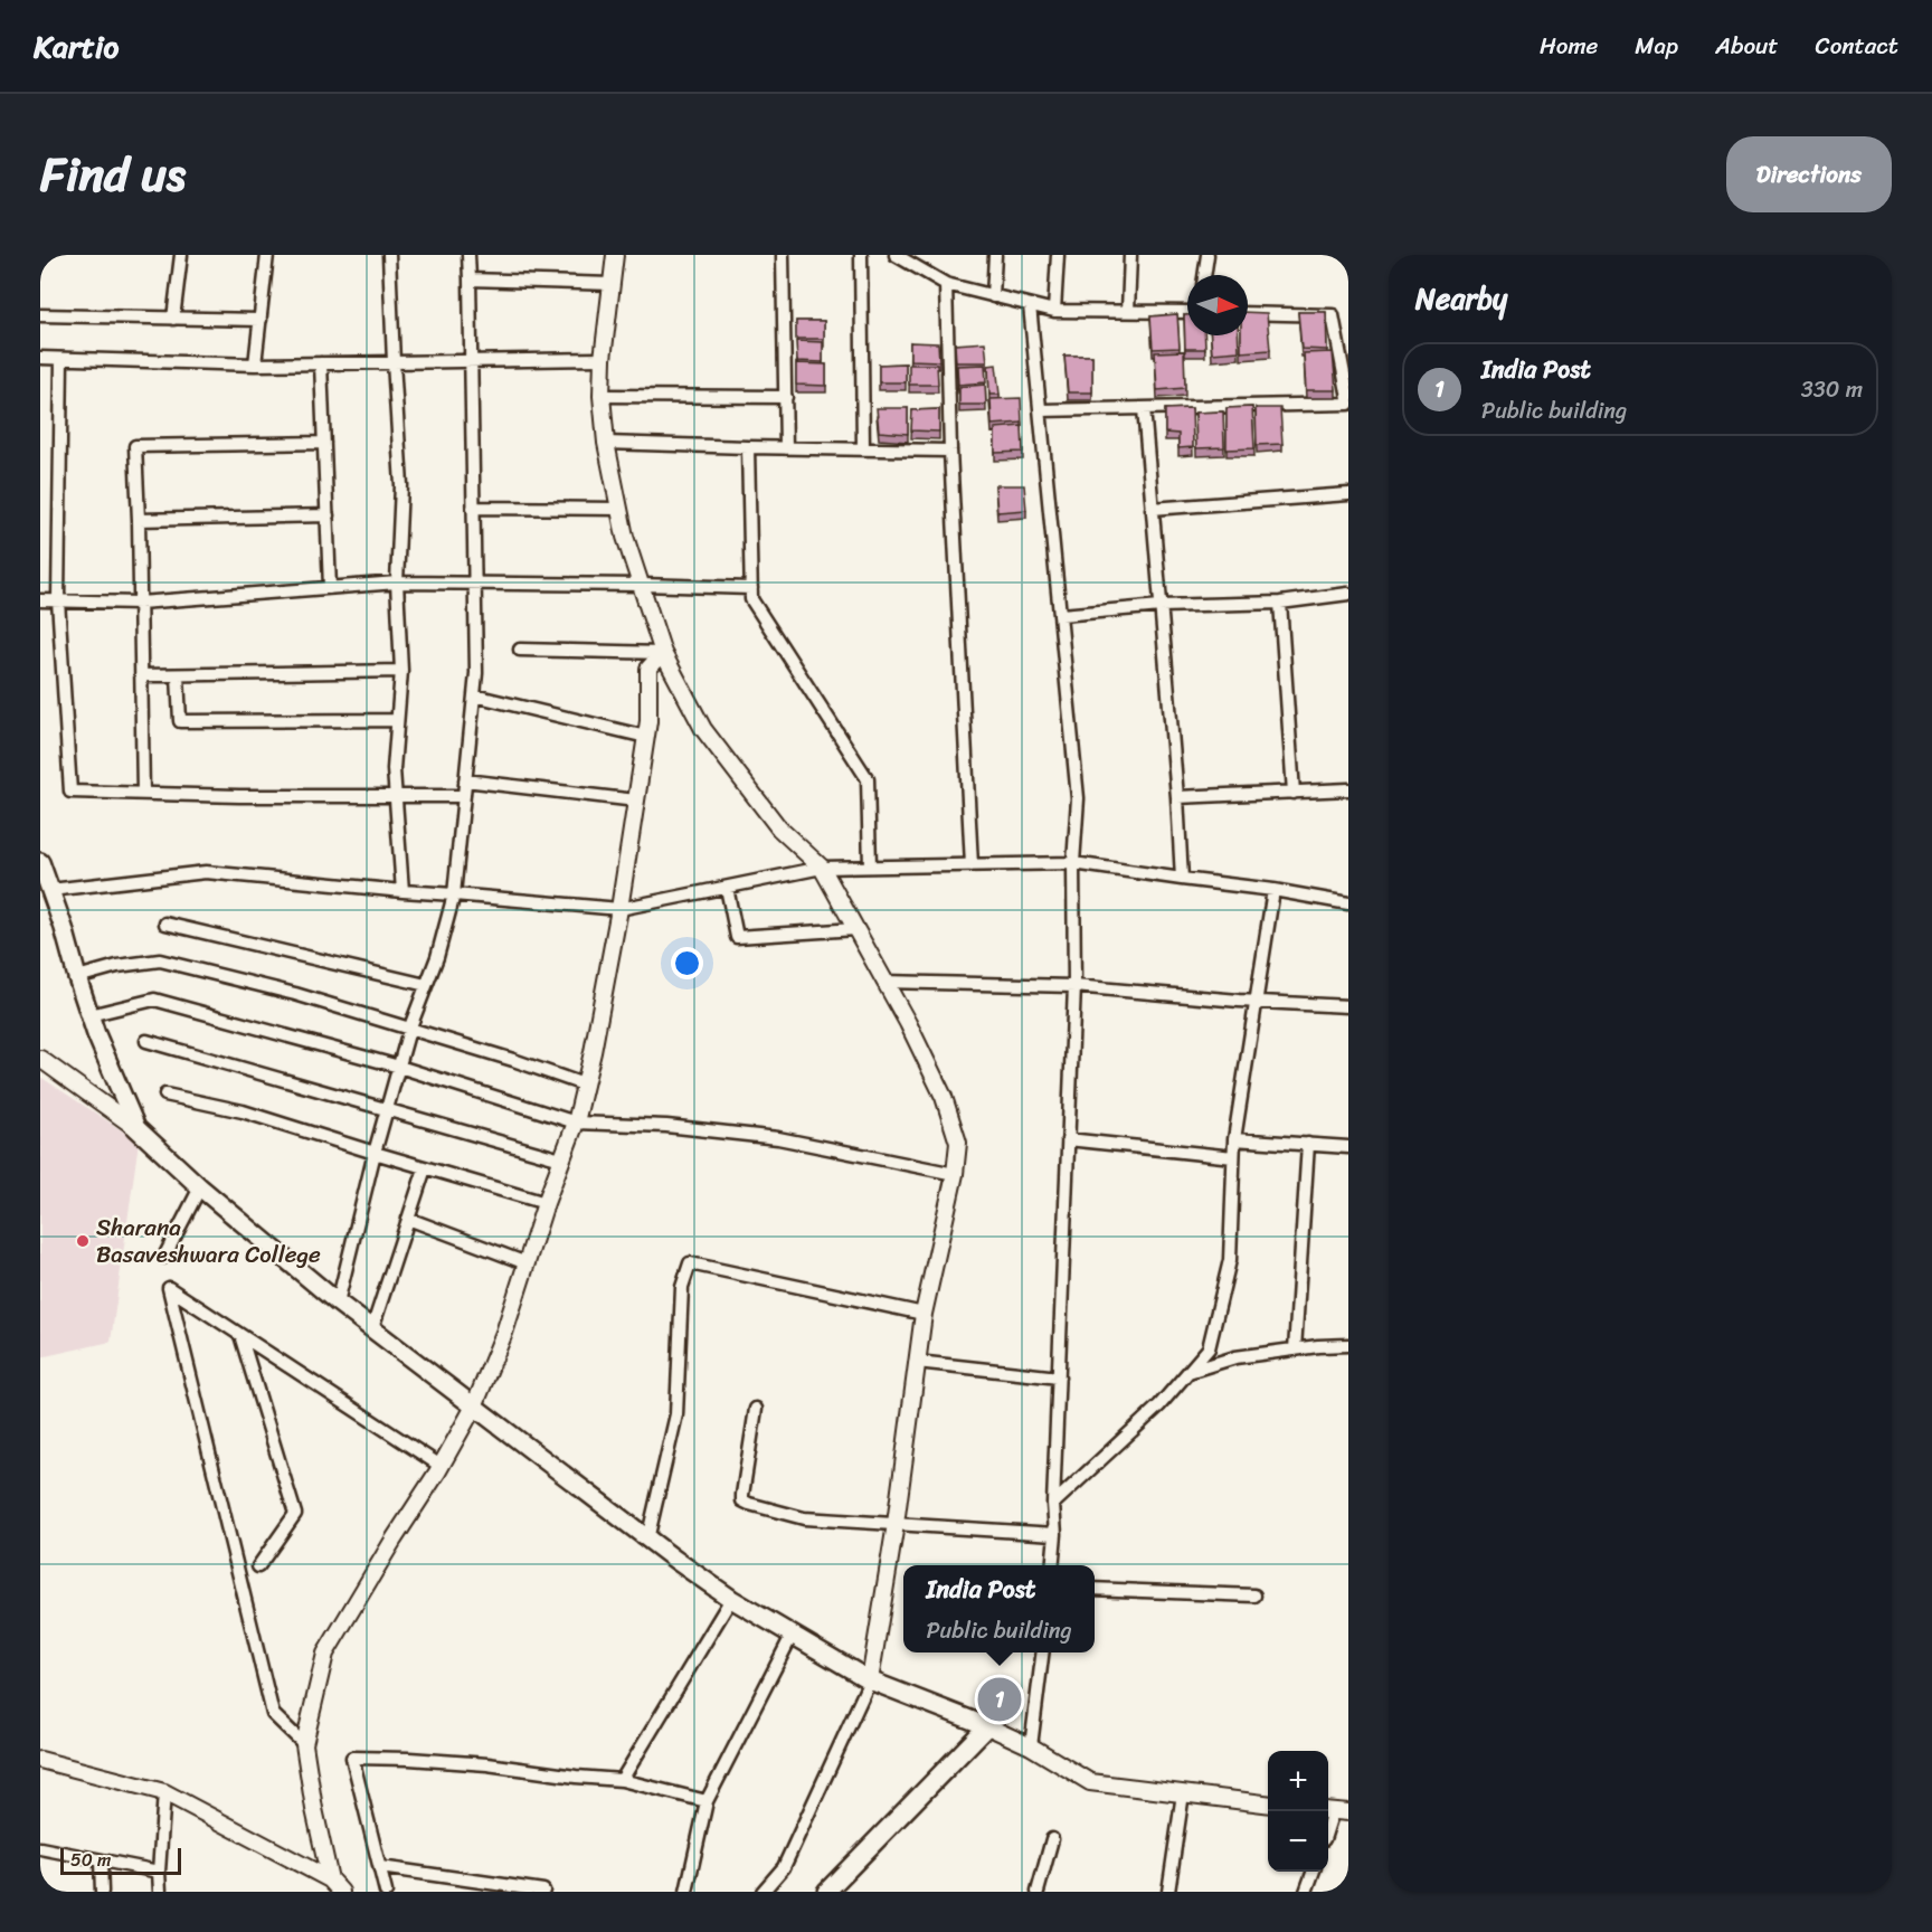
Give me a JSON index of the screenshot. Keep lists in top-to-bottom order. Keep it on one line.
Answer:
{"places":["Sharana Basaveshwara College"],"scale_bar":"50 m","north":"right","page":{"header":"Kartio","nav":["Home","Map","About","Contact"],"title":"Find us","buttons":"Directions","heading":"Nearby","list":[{"mark":"1","name":"India Post","note":"Public building","value":"330 m"}],"popup":["India Post","Public building"],"pins":"1","map_buttons":["+","−"],"scale":"50 m"}}
